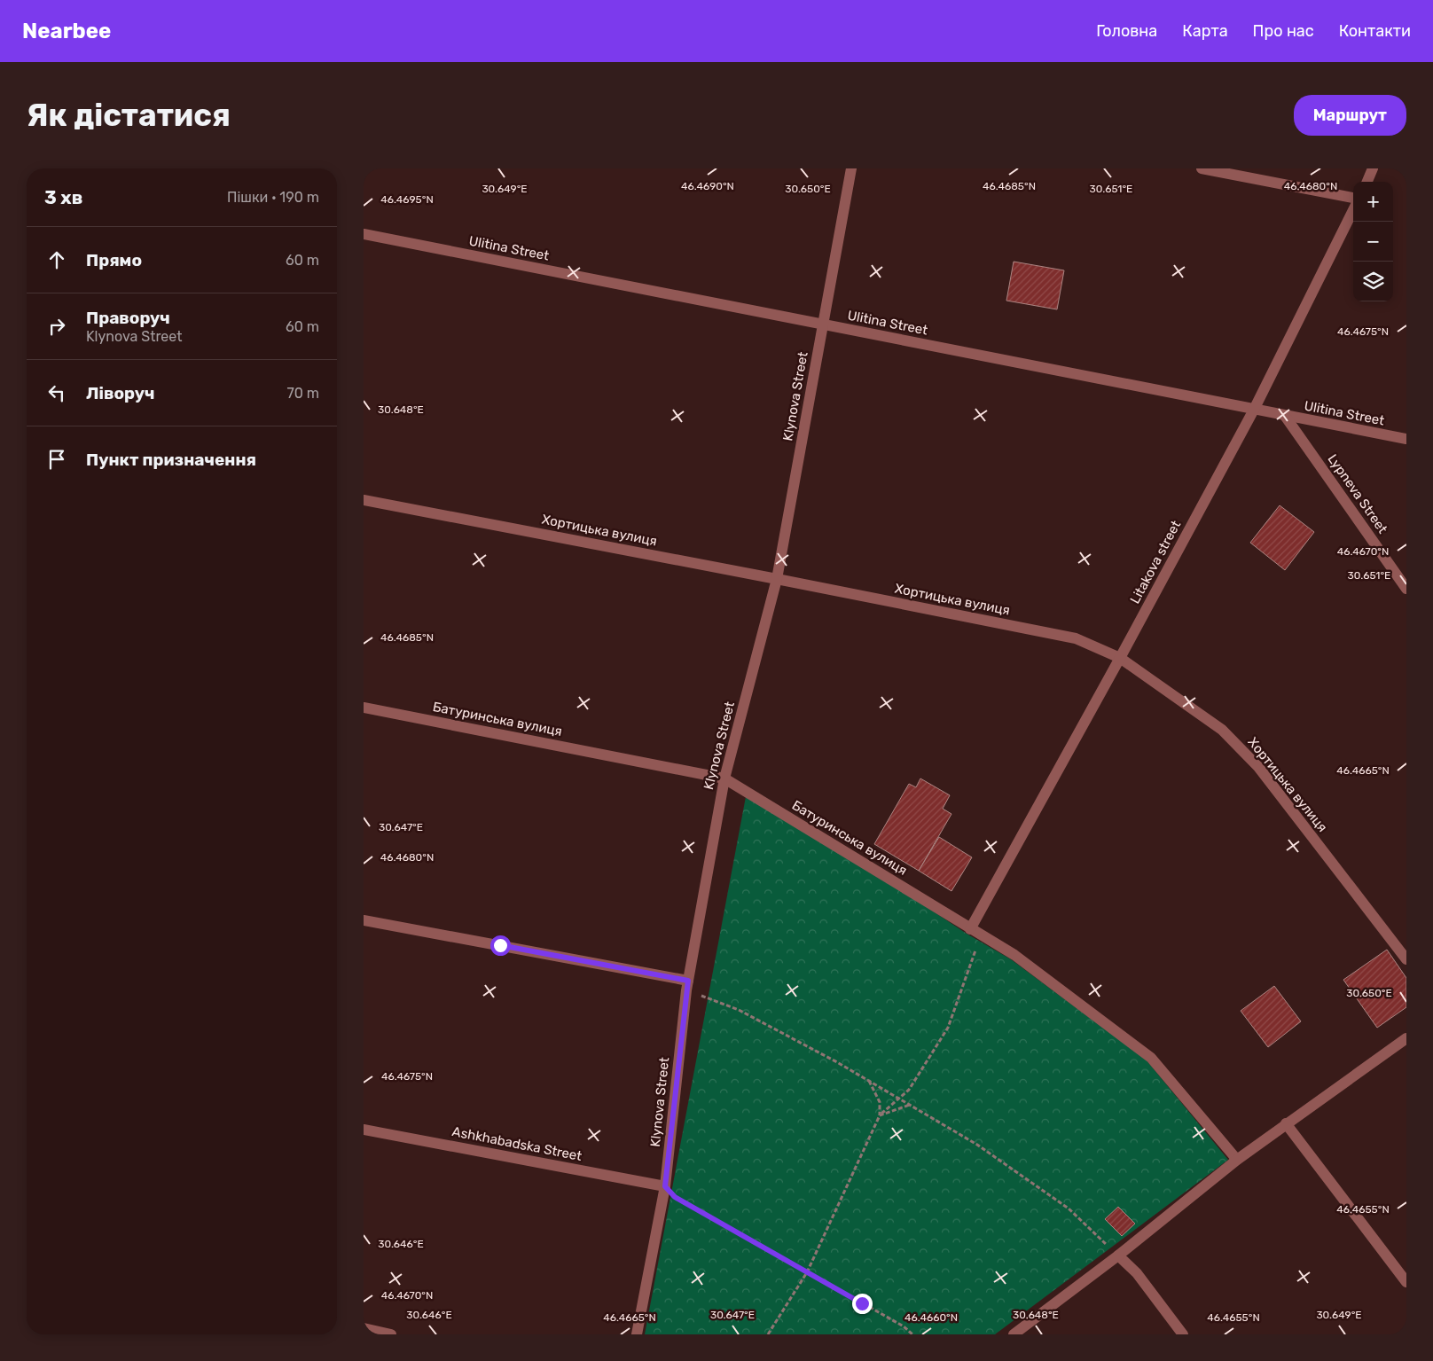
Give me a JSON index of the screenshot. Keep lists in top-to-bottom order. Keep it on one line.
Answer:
{"streets":{"street":["Ulitina Street","Klynova Street","Lypneva Street","Хортицька вулиця","Litakova street","Батуринська вулиця","Ashkhabadska Street"]},"crossings":[["Ulitina Street","Klynova Street"],["Ulitina Street","Lypneva Street"],["Ulitina Street","Litakova street"],["Klynova Street","Хортицька вулиця"],["Klynova Street","Батуринська вулиця"],["Klynova Street","Ashkhabadska Street"],["Хортицька вулиця","Litakova street"],["Litakova street","Батуринська вулиця"]],"page":{"header":"Nearbee","nav":["Головна","Карта","Про нас","Контакти"],"buttons":"Маршрут","title":"Як дістатися","heading":["3 хв","Пішки · 190 m"],"map_buttons":["+","−"],"list":[["Прямо","60 m"],["Праворуч","Klynova Street","60 m"],["Ліворуч","70 m"],"Пункт призначення"]},"coordinates":["46.4690°N","46.4685°N","46.4680°N","30.649°E","30.650°E","30.651°E","46.4695°N","46.4675°N","30.648°E","46.4670°N","46.4665°N","30.647°E","46.4655°N","30.646°E","46.4660°N"]}
